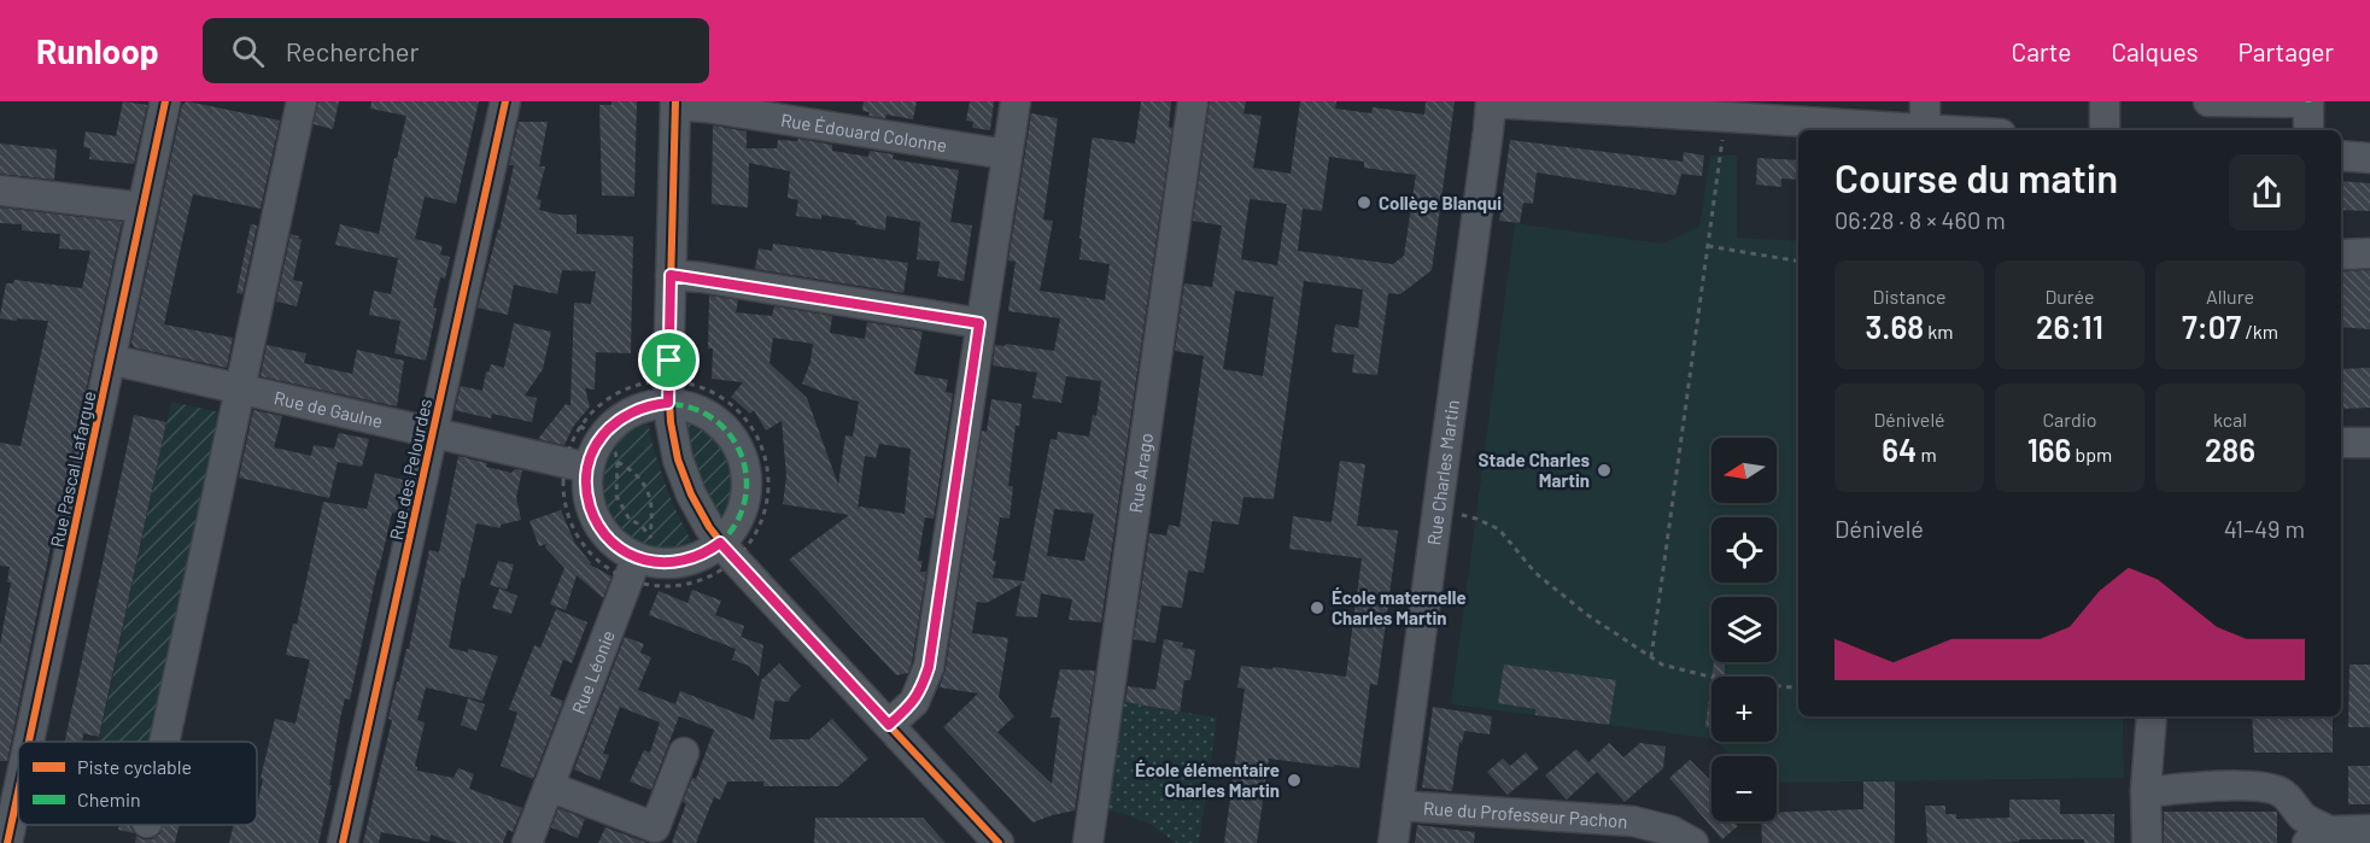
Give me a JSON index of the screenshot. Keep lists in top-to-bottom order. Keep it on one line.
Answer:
{"streets":{"street":["Rue Édouard Colonne","Rue de Gaulne","Rue Pascal Lafargue","Rue des Pelourdes","Rue Arago","Rue Charles Martin","Rue Léonie","Rue du Professeur Pachon"]},"crossings":[["Rue de Gaulne","Rue Pascal Lafargue"],["Rue de Gaulne","Rue des Pelourdes"],["Rue Charles Martin","Rue du Professeur Pachon"]],"places":["Collège Blanqui","Stade Charles Martin","École maternelle Charles Martin","École élémentaire Charles Martin"],"legend":["Piste cyclable","Chemin"],"north":"left","page":{"header":"Runloop","search":"Rechercher","nav":["Carte","Calques","Partager"],"heading":["Course du matin","06:28 · 8 × 460 m"],"stats":[["Distance","3.68 km"],["Durée","26:11"],["Allure","7:07 /km"],["Dénivelé","64 m"],["Cardio","166 bpm"],["kcal","286"]],"map_buttons":["+","−"],"chart":["Dénivelé","41–49 m"]}}
